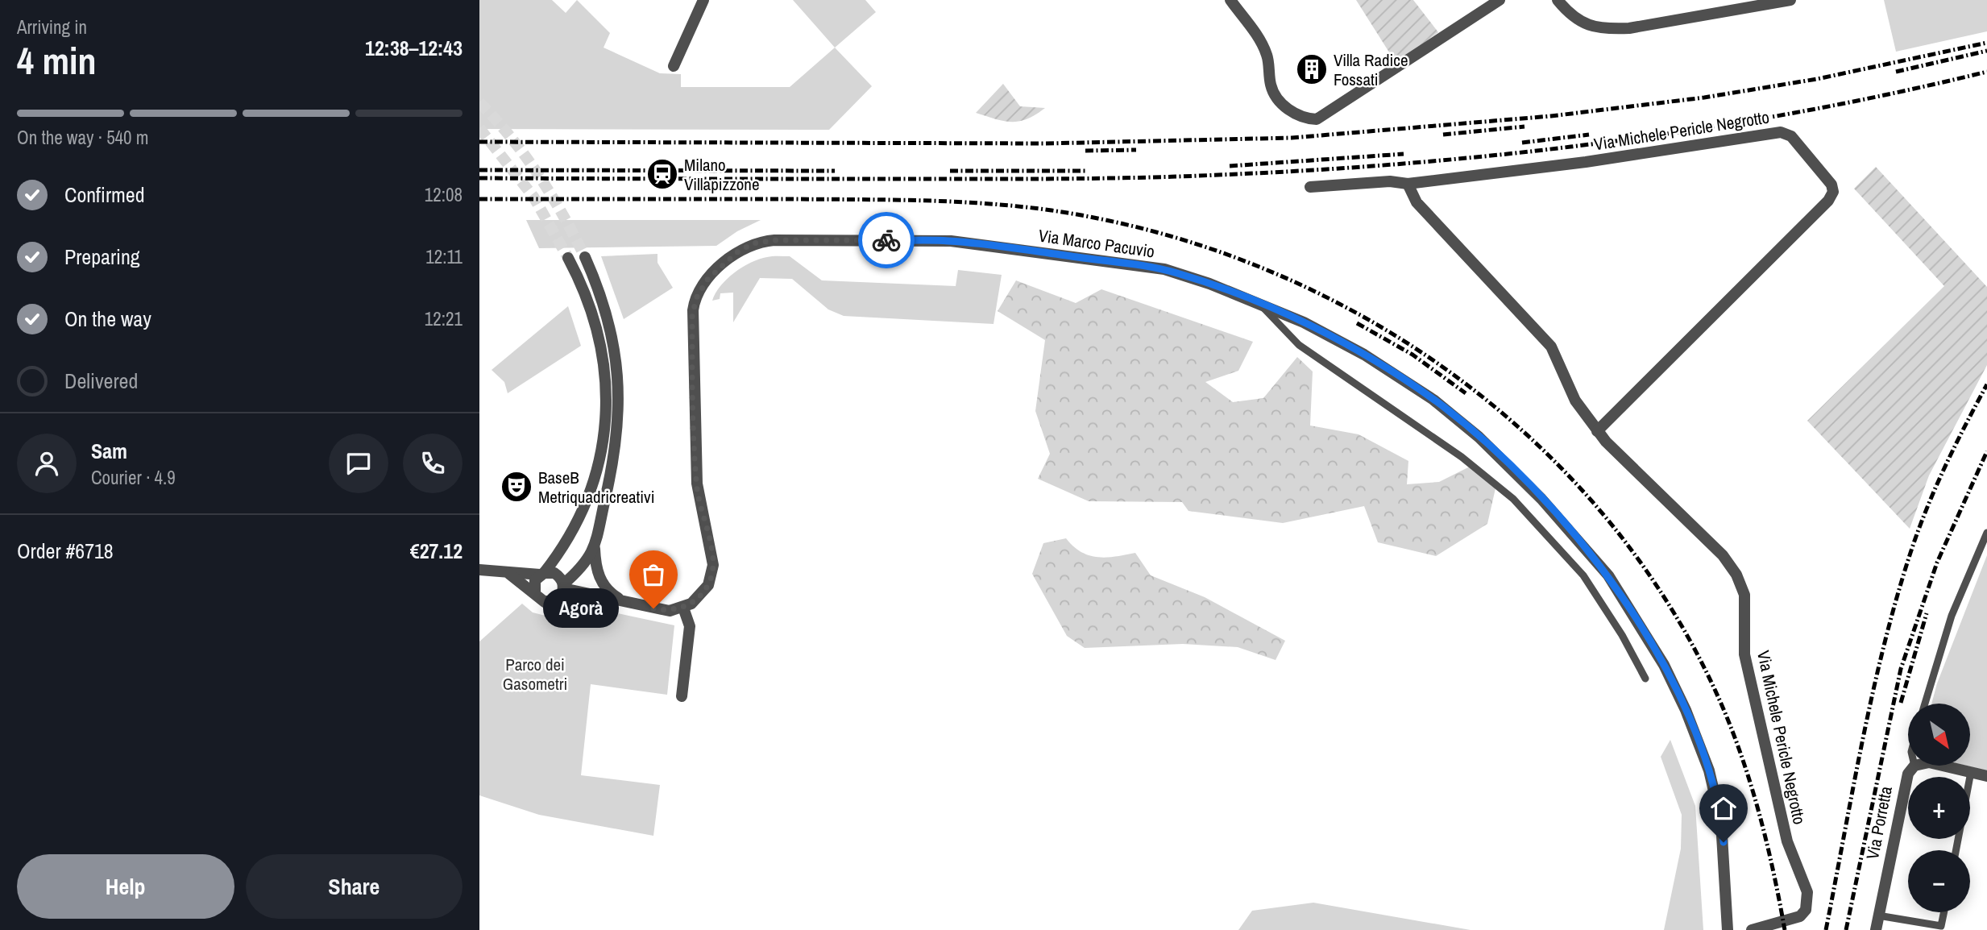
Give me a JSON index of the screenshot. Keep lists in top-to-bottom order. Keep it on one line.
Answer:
{"streets":{"street":["Via Michele Pericle Negrotto","Via Marco Pacuvio","Via Porretta"]},"parks":["Parco dei Gasometri"],"places":{"building":["Villa Radice Fossati"],"station":["Milano Villapizzone"],"theatre":["BaseB Metriquadricreativi"],"other":["Agorà"]},"north":"bottom right","page":{"heading":["4 min","Arriving in","12:38–12:43"],"panel":["Sam","Courier · 4.9","Order #6718","€27.12"],"bar":"On the way · 540 m","list":[["Confirmed","12:08"],["Preparing","12:11"],["On the way","12:21"],"Delivered"],"bubble":"Agorà","map_buttons":["+","−"],"buttons":["Help","Share"]}}
